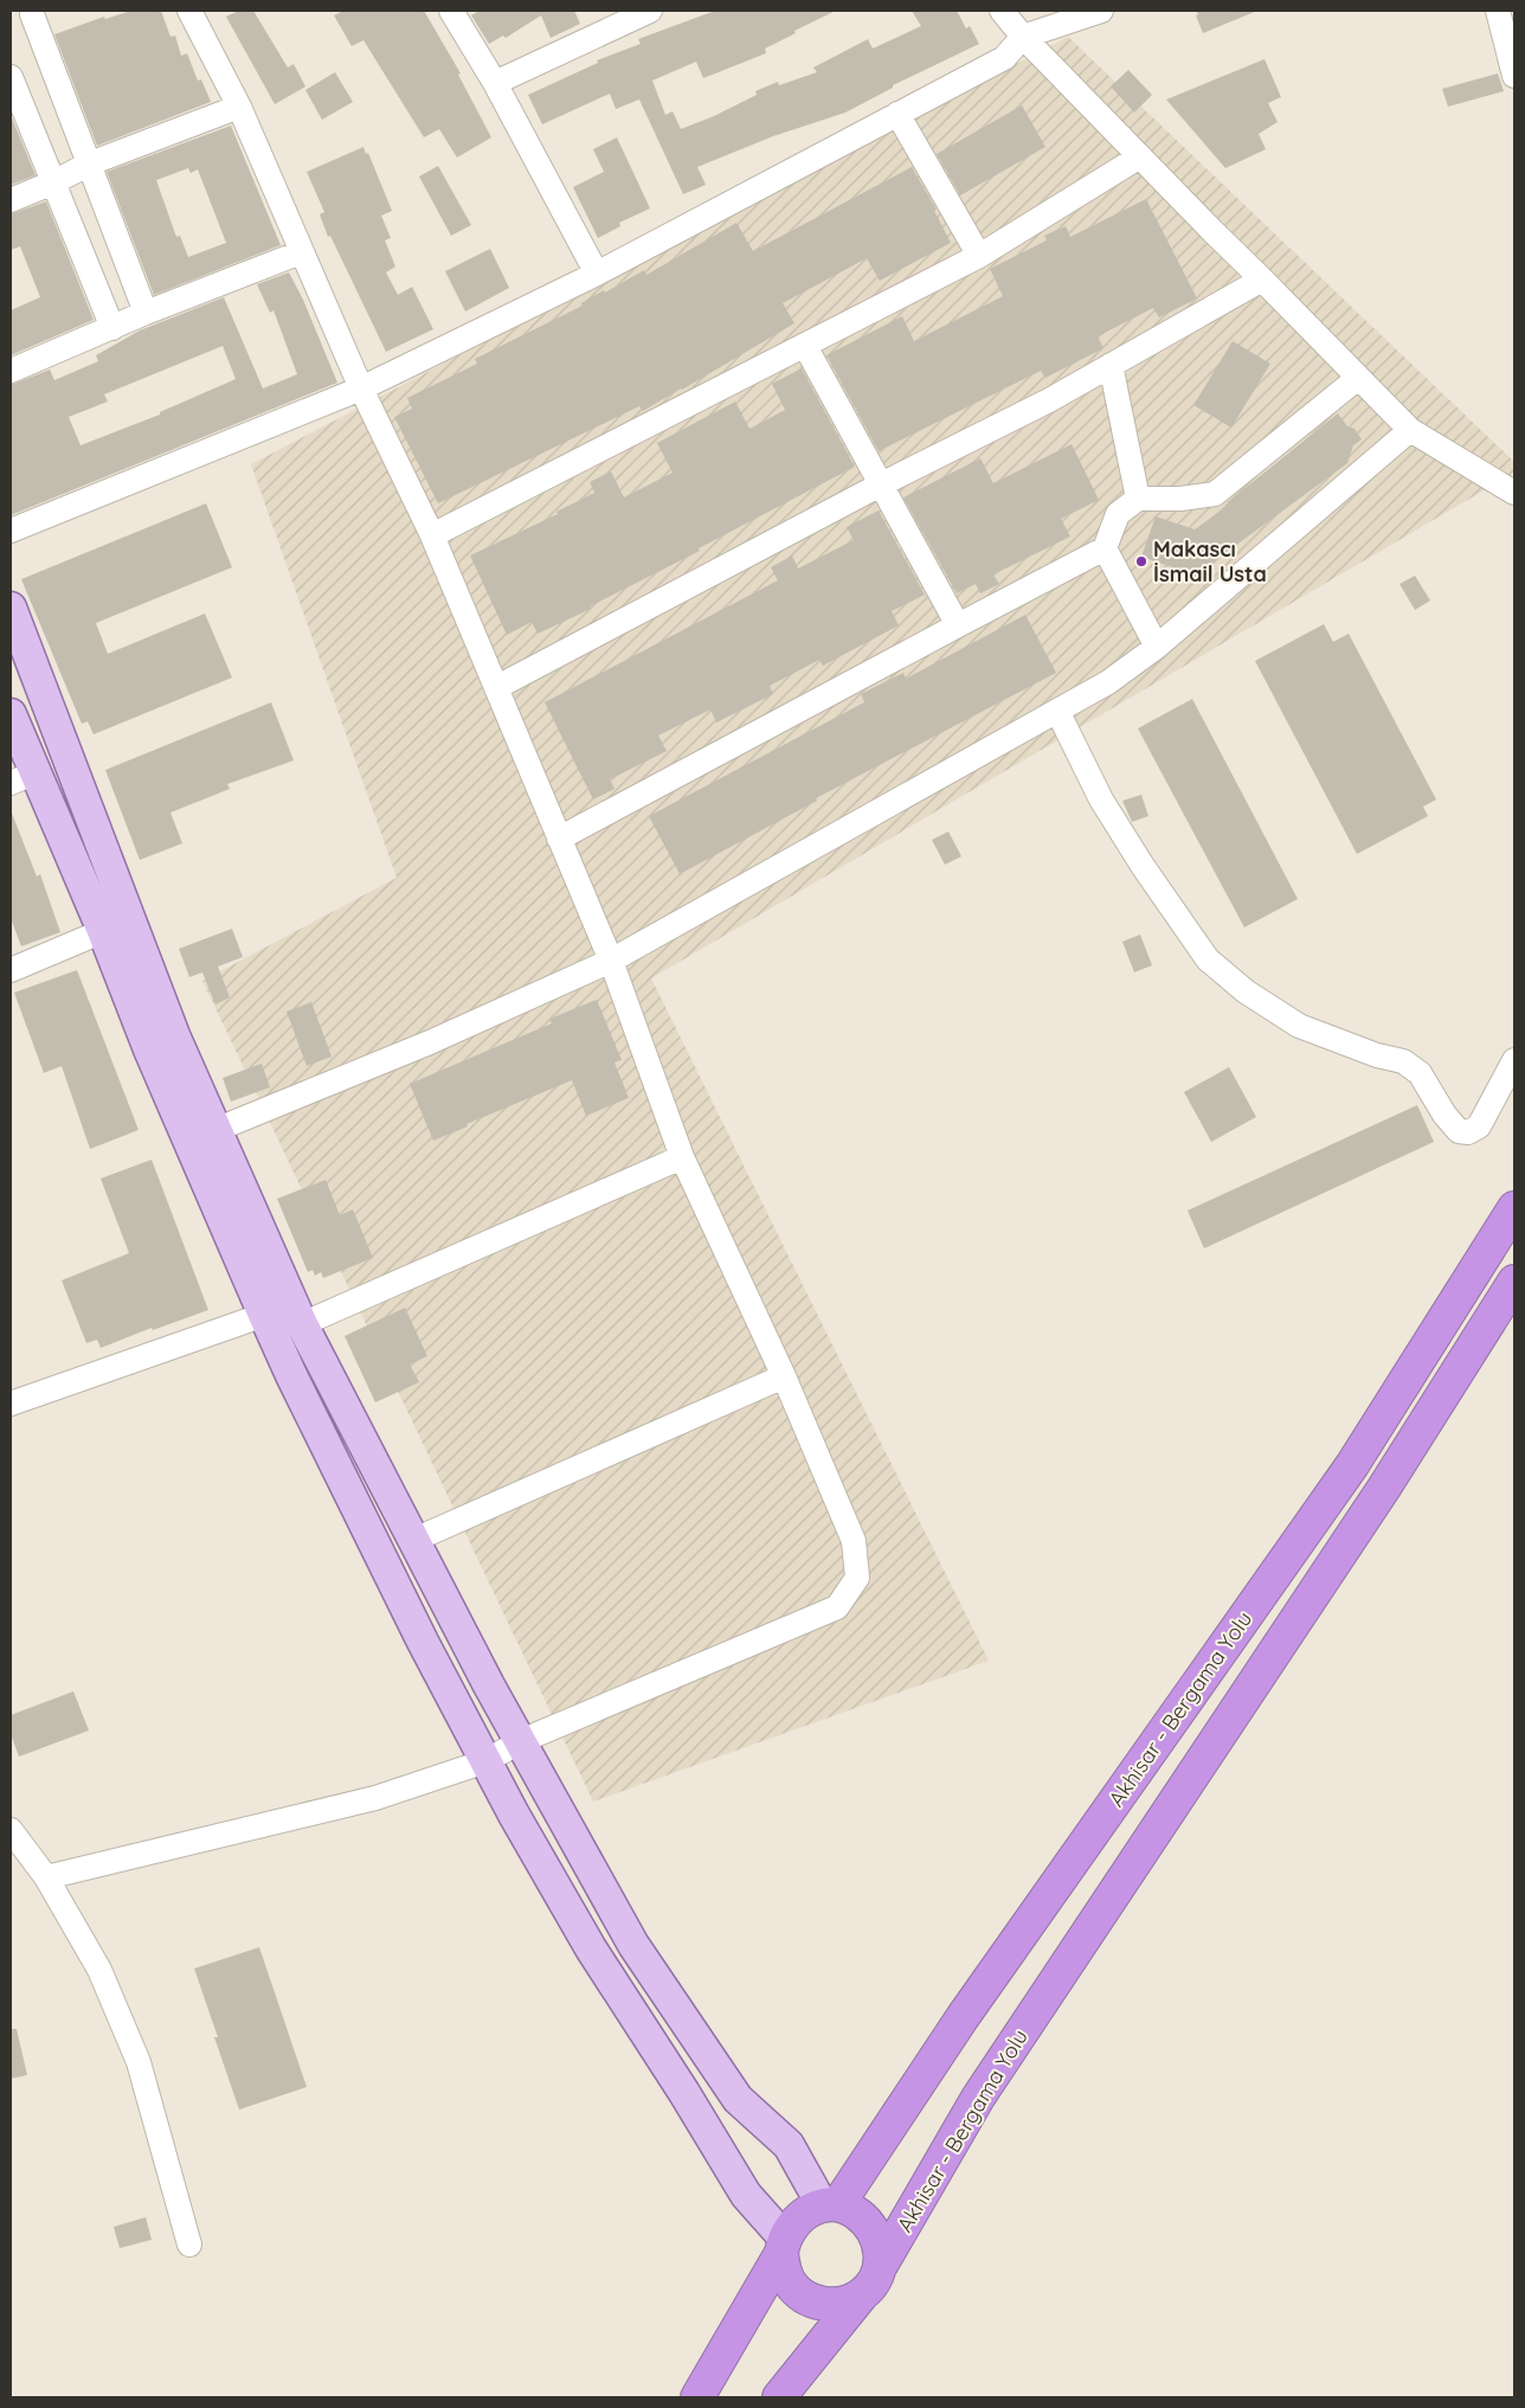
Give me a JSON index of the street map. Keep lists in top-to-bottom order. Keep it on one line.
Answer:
{"streets":{"highway":["Akhisar - Bergama Yolu"]},"places":["Makascı İsmail Usta"]}
